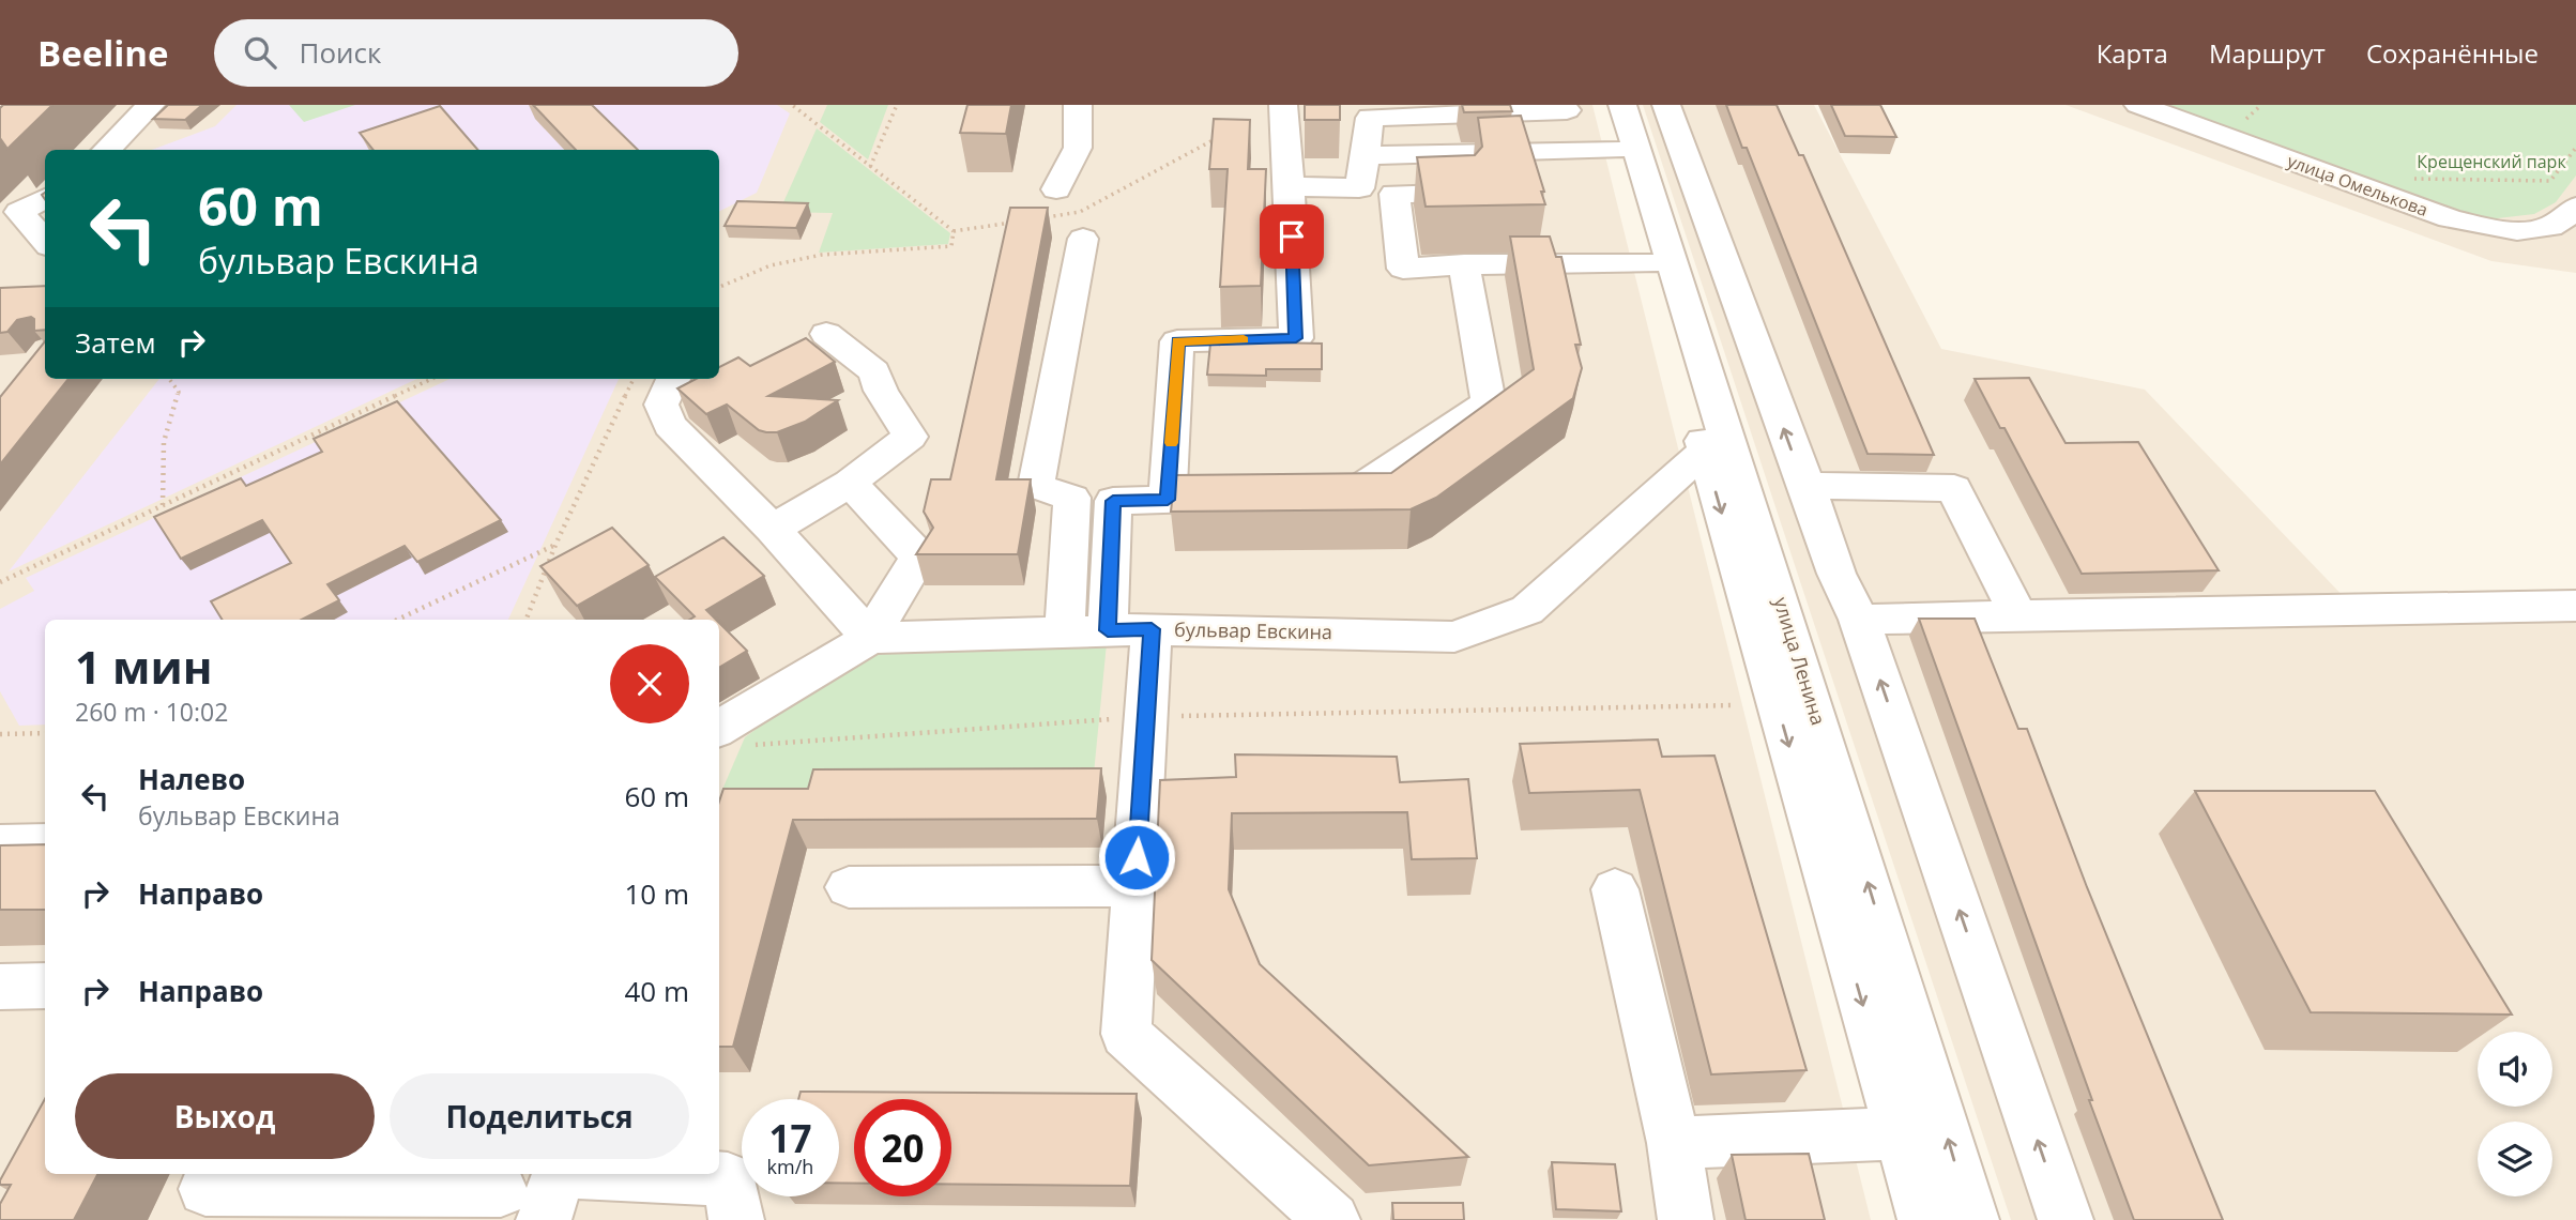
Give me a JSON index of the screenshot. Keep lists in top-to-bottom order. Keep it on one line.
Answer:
{"streets":{"street":["улица Омелькова","бульвар Евскина","улица Ленина"]},"crossings":[["бульвар Евскина","улица Ленина"]],"parks":["Крещенский парк"],"page":{"header":"Beeline","search":"Поиск","nav":["Карта","Маршрут","Сохранённые"],"turn":["60 m","бульвар Евскина"],"then":"Затем","heading":["1 мин","260 m · 10:02"],"list":[{"name":"Налево","note":"бульвар Евскина","value":"60 m"},{"name":"Направо","value":"10 m"},{"name":"Направо","value":"40 m"}],"buttons":["Выход","Поделиться"],"speed":"17 km/h","limit":"20"}}
